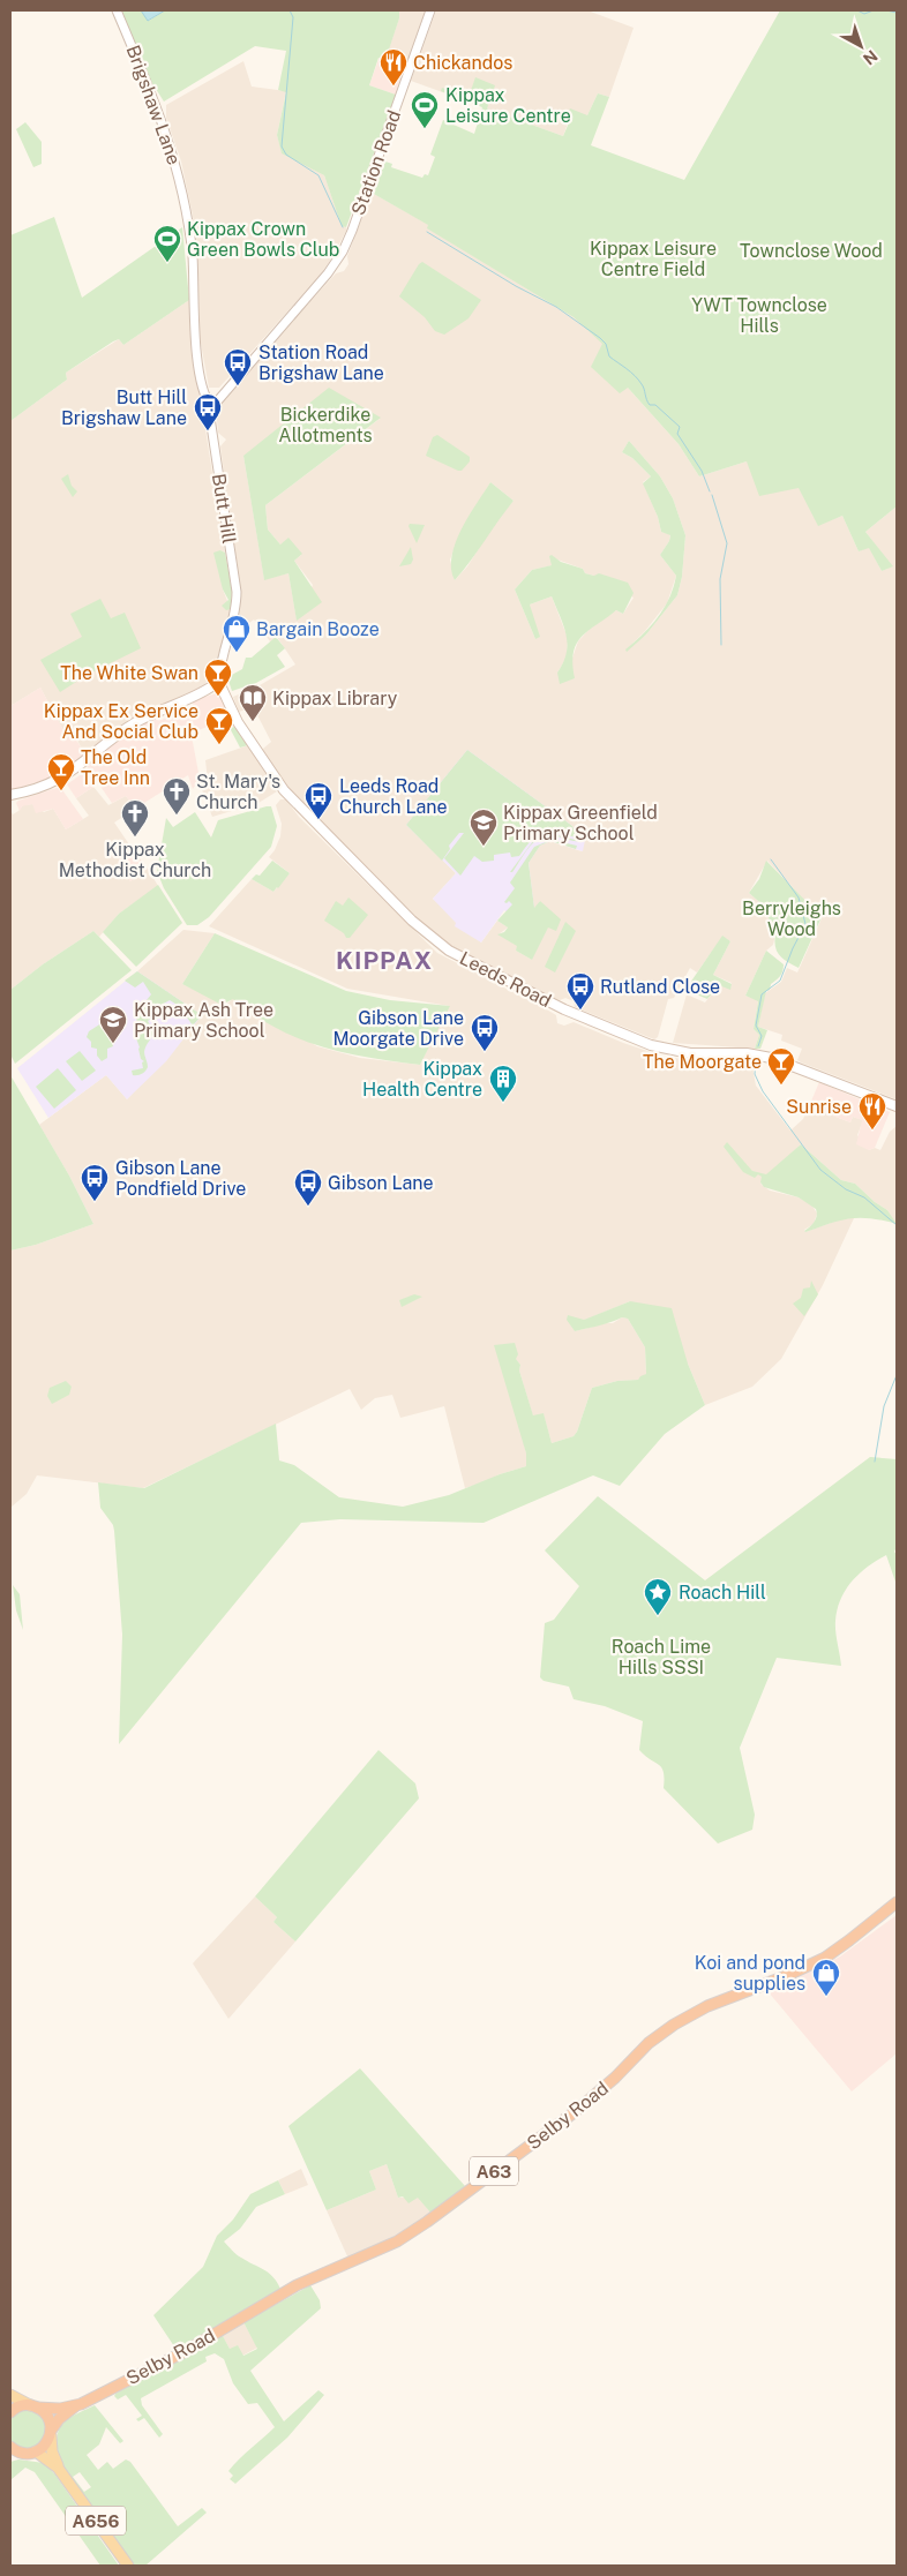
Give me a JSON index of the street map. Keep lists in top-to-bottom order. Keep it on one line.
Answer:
{"streets":{"highway":["Selby Road","A63"],"main road":["Leeds Road","A656"],"street":["Brigshaw Lane","Station Road","Butt Hill"]},"crossings":[["Brigshaw Lane","Station Road"],["Brigshaw Lane","Butt Hill"],["Station Road","Butt Hill"],["Butt Hill","Leeds Road"],["Selby Road","A656"]],"districts":["KIPPAX"],"parks":["Kippax Leisure Centre Field","Townclose Wood","YWT Townclose Hills","Bickerdike Allotments","Berryleighs Wood","Roach Lime Hills SSSI"],"places":{"restaurant":["Chickandos","Sunrise"],"sports":["Kippax Leisure Centre","Kippax Crown Green Bowls Club"],"bus stop":["Station Road Brigshaw Lane","Butt Hill Brigshaw Lane","Leeds Road Church Lane","Rutland Close","Gibson Lane Moorgate Drive","Gibson Lane Pondfield Drive","Gibson Lane"],"shop":["Bargain Booze","Koi and pond supplies"],"bar":["The White Swan","Kippax Ex Service And Social Club","The Old Tree Inn","The Moorgate"],"library":["Kippax Library"],"church":["St. Mary's Church","Kippax Methodist Church"],"school or university":["Kippax Greenfield Primary School","Kippax Ash Tree Primary School"],"building":["Kippax Health Centre"],"place":["Roach Hill"]},"north":"bottom right"}
